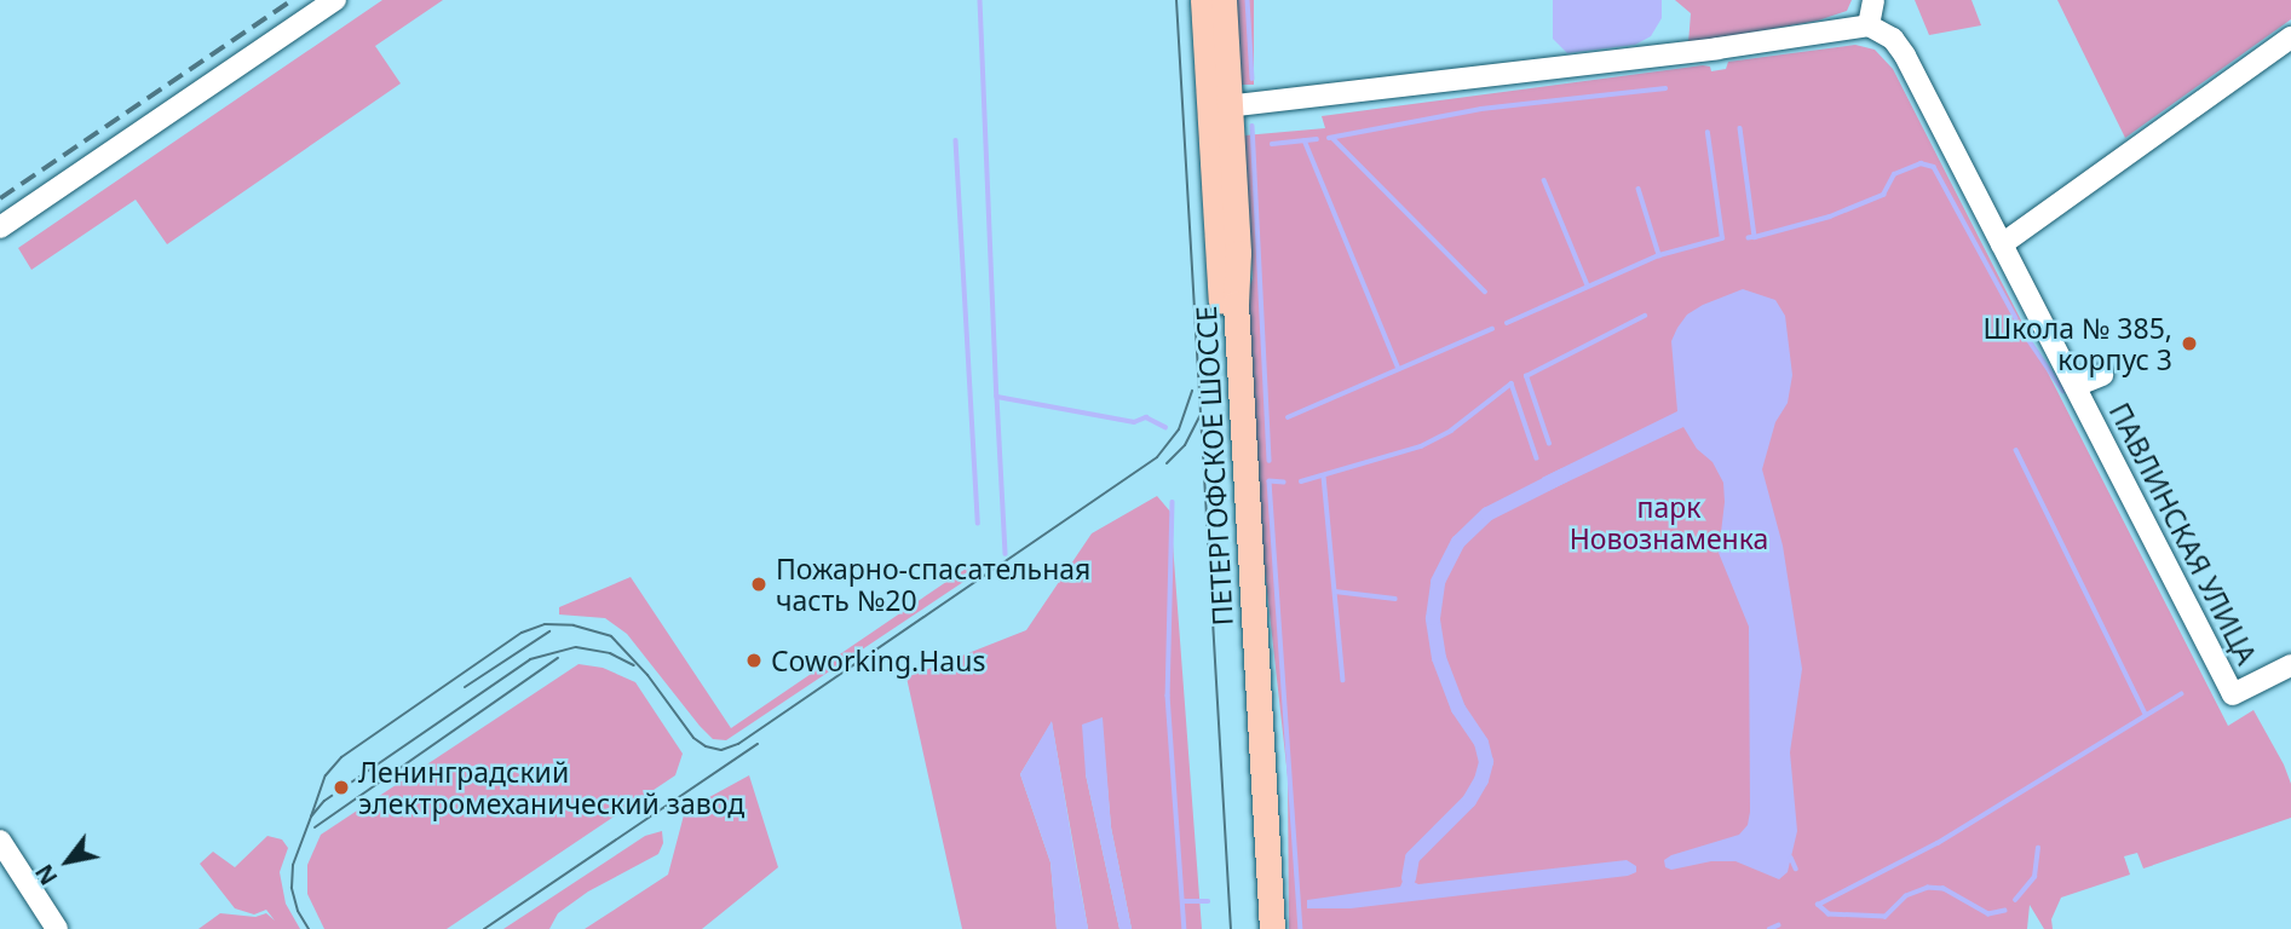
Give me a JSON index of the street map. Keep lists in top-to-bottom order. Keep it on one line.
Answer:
{"streets":{"main road":["ПЕТЕРГОФСКОЕ ШОССЕ"],"street":["ПАВЛИНСКАЯ УЛИЦА"]},"parks":["парк Новознаменка"],"places":["Школа № 385, корпус 3","Пожарно-спасательная часть №20","Coworking.Haus","Ленинградский электромеханический завод"],"north":"bottom left"}
